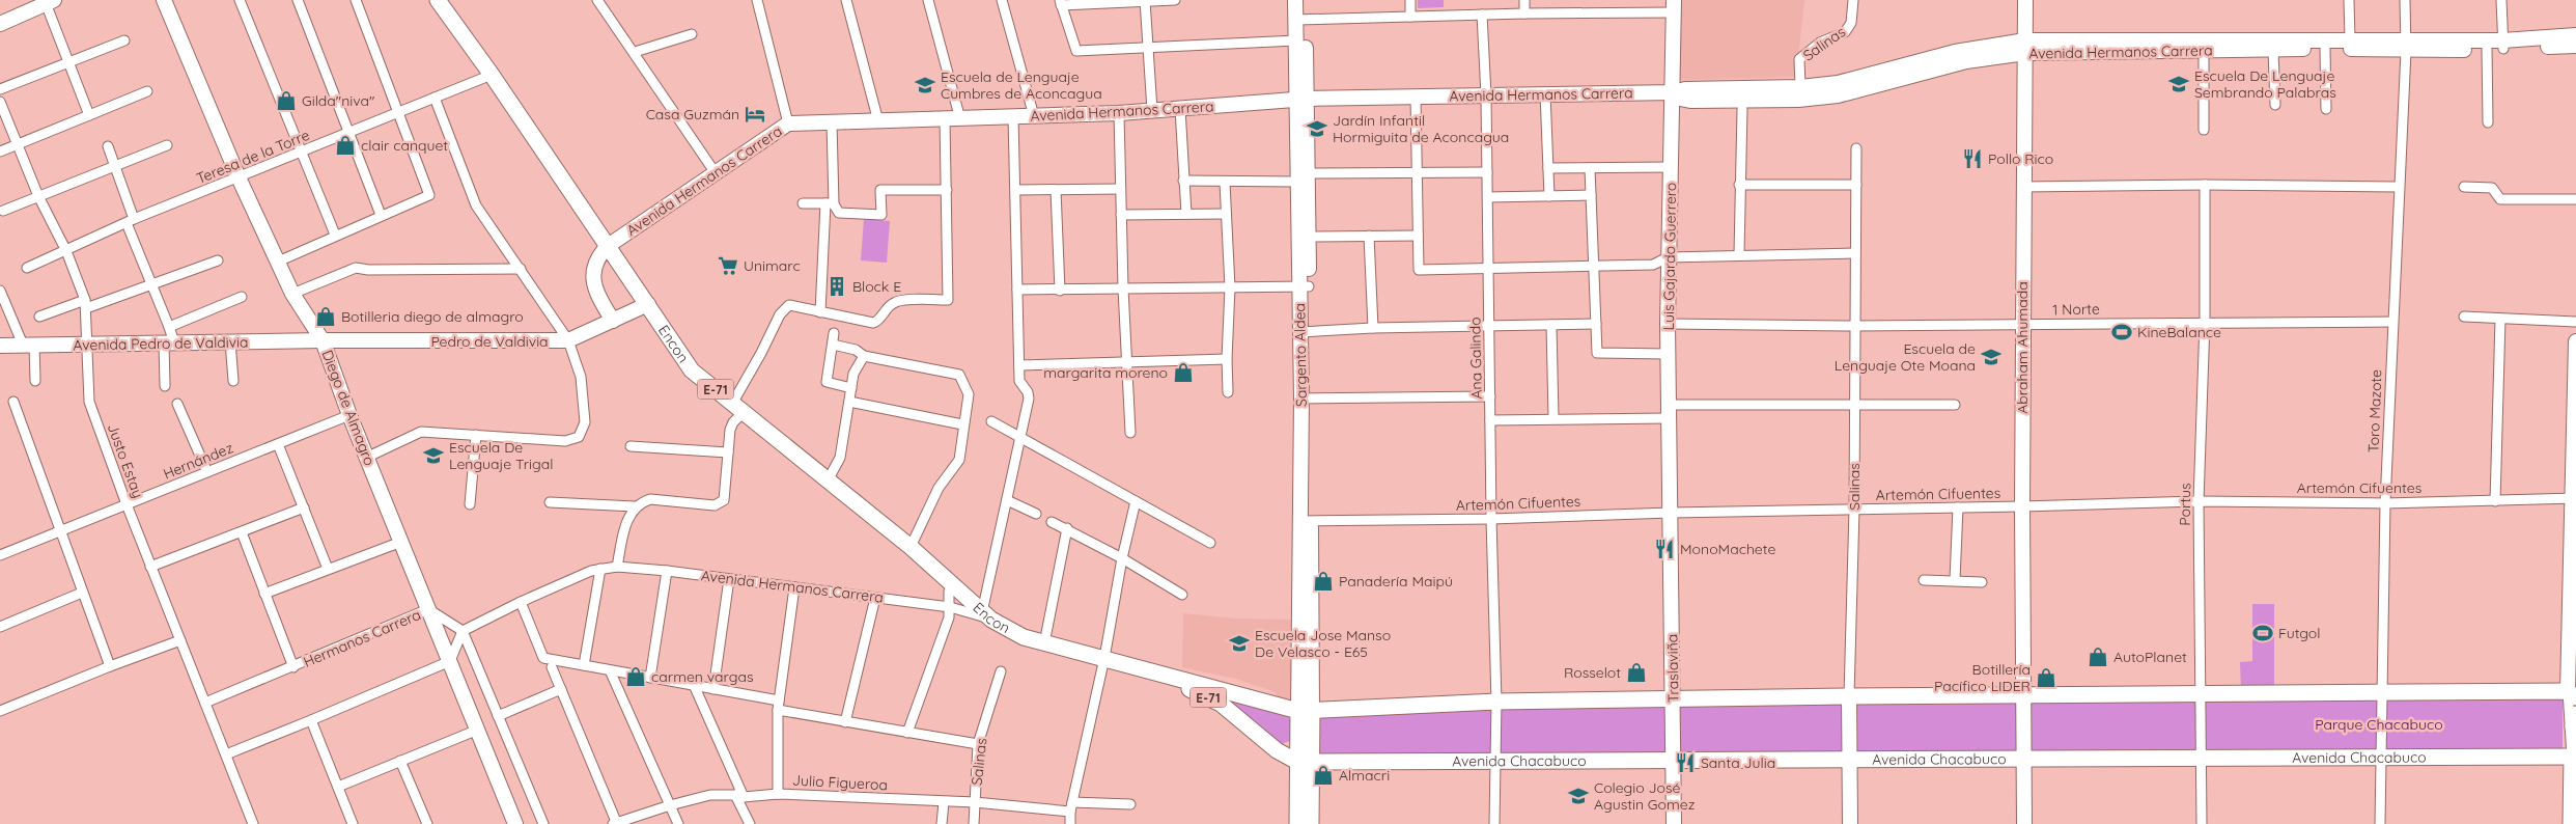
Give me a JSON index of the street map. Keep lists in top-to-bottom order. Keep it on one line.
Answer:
{"streets":{"main road":["Encon","E-71","Avenida Chacabuco"],"street":["Salinas","Avenida Hermanos Carrera","Teresa de la Torre","Luis Gajardo Guerrero","1 Norte","Pedro de Valdivia","Avenida Pedro de Valdivia","Abraham Ahumada","Sargento Aldea","Ana Galindo","Diego de Almagro","Toro Mazote","Justo Estay","Hernández","Artemón Cifuentes","Portus","Hermanos Carrera","Traslaviña","Julio Figueroa"]},"crossings":[["Salinas","Avenida Hermanos Carrera"],["Salinas","1 Norte"],["Salinas","Artemón Cifuentes"],["Salinas","Avenida Chacabuco"],["Salinas","Julio Figueroa"],["Avenida Hermanos Carrera","Luis Gajardo Guerrero"],["Avenida Hermanos Carrera","Encon"],["Avenida Hermanos Carrera","Abraham Ahumada"],["Avenida Hermanos Carrera","Sargento Aldea"],["Avenida Hermanos Carrera","Ana Galindo"],["Avenida Hermanos Carrera","Toro Mazote"],["Avenida Hermanos Carrera","Hermanos Carrera"],["Teresa de la Torre","Encon"],["Teresa de la Torre","Diego de Almagro"],["Teresa de la Torre","Justo Estay"],["Luis Gajardo Guerrero","1 Norte"],["Luis Gajardo Guerrero","Artemón Cifuentes"],["Luis Gajardo Guerrero","Traslaviña"],["1 Norte","Abraham Ahumada"],["1 Norte","Toro Mazote"],["1 Norte","Portus"],["Pedro de Valdivia","Avenida Pedro de Valdivia"],["Pedro de Valdivia","Encon"],["Pedro de Valdivia","Diego de Almagro"],["Avenida Pedro de Valdivia","Diego de Almagro"],["Avenida Pedro de Valdivia","Justo Estay"],["Encon","Sargento Aldea"],["Encon","Avenida Chacabuco"],["Abraham Ahumada","Artemón Cifuentes"],["Abraham Ahumada","Avenida Chacabuco"],["Sargento Aldea","Artemón Cifuentes"],["Ana Galindo","Artemón Cifuentes"],["Ana Galindo","Avenida Chacabuco"],["Diego de Almagro","Hernández"],["Diego de Almagro","Hermanos Carrera"],["Toro Mazote","Artemón Cifuentes"],["Toro Mazote","Avenida Chacabuco"],["Justo Estay","Hernández"],["Justo Estay","Hermanos Carrera"],["Artemón Cifuentes","Portus"],["Artemón Cifuentes","Traslaviña"],["Portus","Avenida Chacabuco"],["Traslaviña","Avenida Chacabuco"]],"parks":["Parque Chacabuco"],"places":{"school or university":["Escuela De Lenguaje Sembrando Palabras","Escuela de Lenguaje Cumbres de Aconcagua","Jardín Infantil Hormiguita de Aconcagua","Escuela de Lenguaje Ote Moana","Escuela De Lenguaje Trigal","Escuela Jose Manso De Velasco - E65","Colegio José Agustin Gomez"],"shop":["Gilda\"niva\"","clair canquet","Botilleria diego de almagro","margarita moreno","Panadería Maipú","AutoPlanet","Rosselot","carmen vargas","Botillería Pacífico LIDER","Almacri"],"hotel":["Casa Guzmán"],"restaurant":["Pollo Rico","MonoMachete","Santa Julia"],"supermarket":["Unimarc"],"building":["Block E"],"sports":["KineBalance","Futgol"]}}
